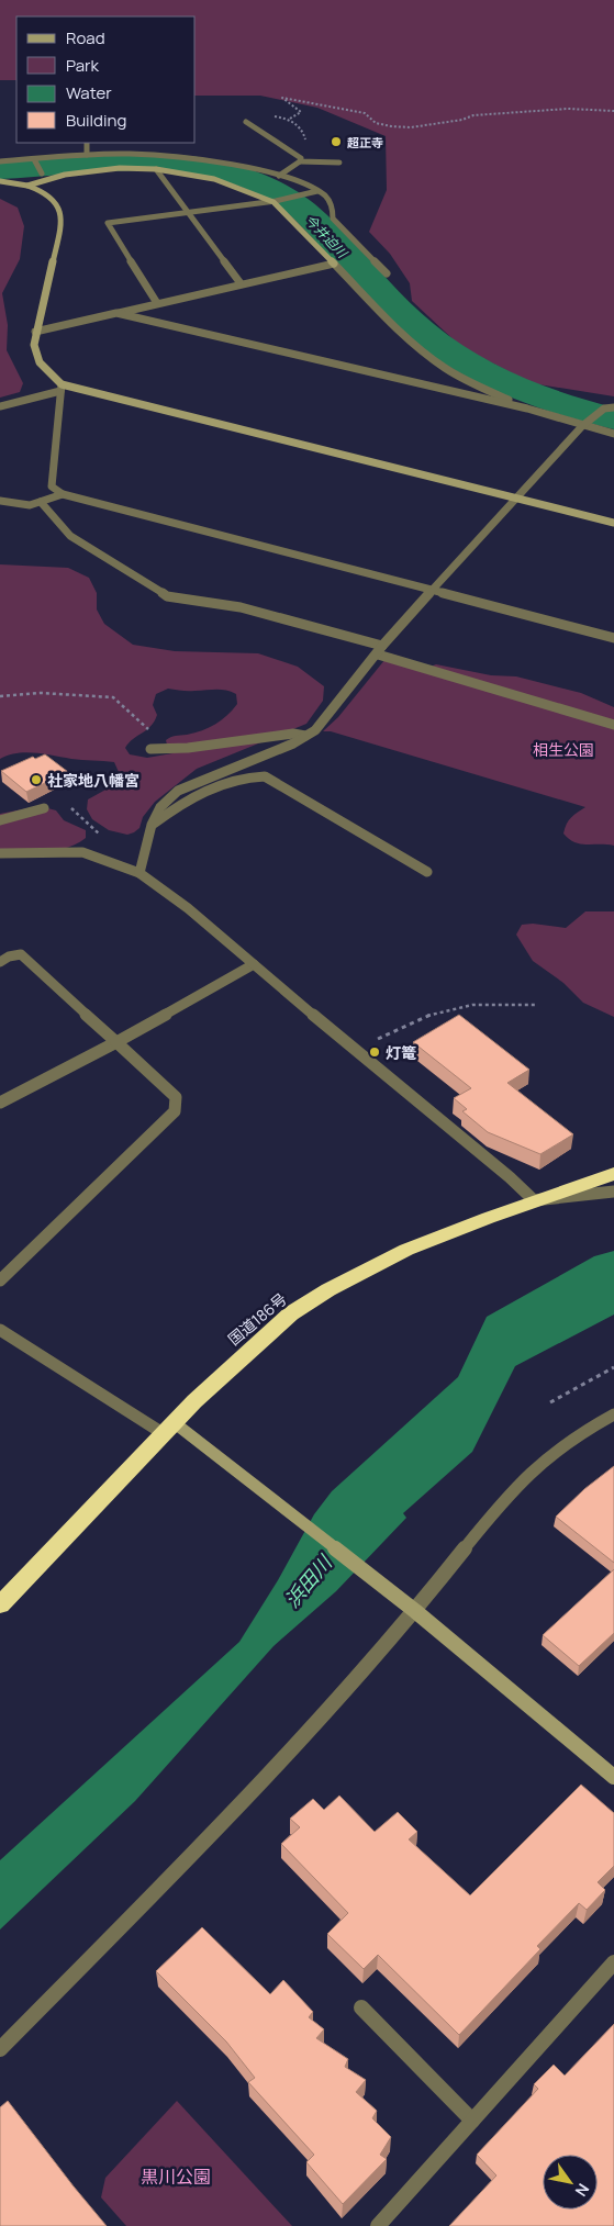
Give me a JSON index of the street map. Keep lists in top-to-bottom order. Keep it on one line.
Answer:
{"streets":{"highway":["国道186号"]},"water":["今井迫川","浜田川"],"parks":["相生公園","黒川公園"],"places":["超正寺","社家地八幡宮","灯篭"],"legend":["Road","Park","Water","Building"],"north":"bottom right"}
